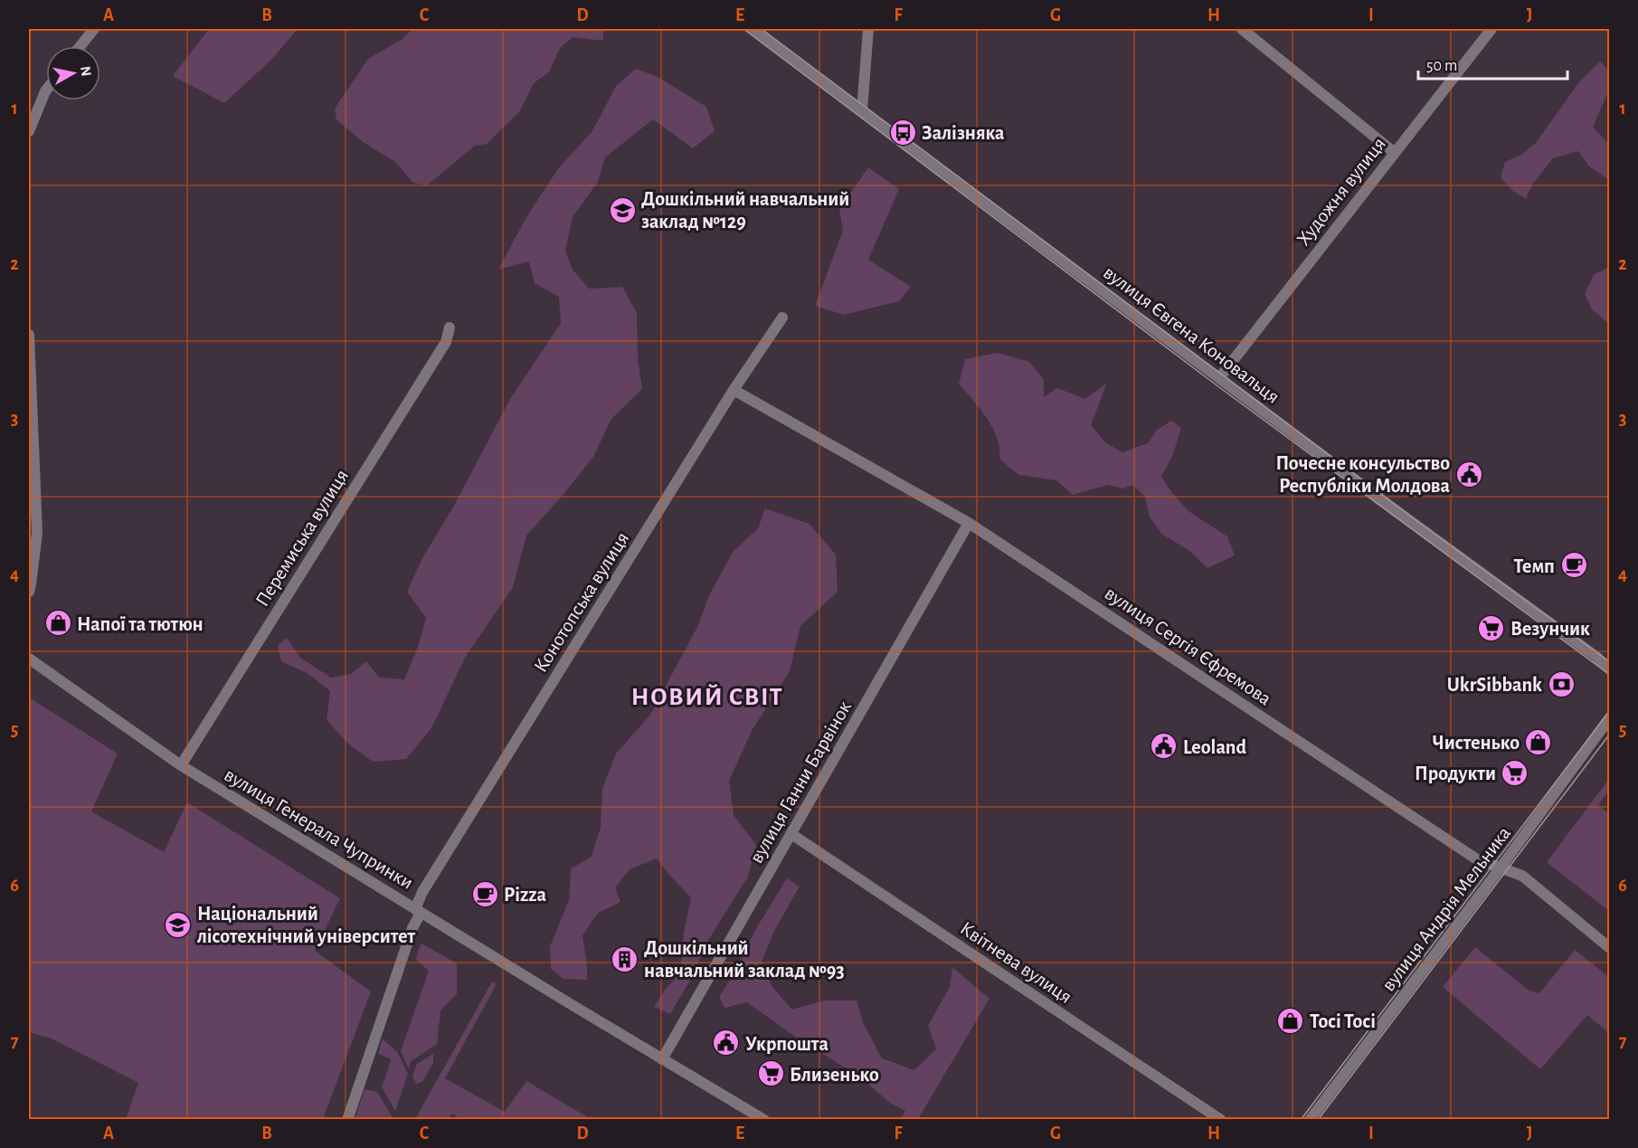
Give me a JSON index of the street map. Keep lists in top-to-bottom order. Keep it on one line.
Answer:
{"streets":{"street":["Художня вулиця","вулиця Євгена Коновальця","Перемиська вулиця","Конотопська вулиця","вулиця Сергія Єфремова","вулиця Ганни Барвінок","вулиця Генерала Чупринки","вулиця Андрія Мельника","Квітнева вулиця"]},"crossings":[["Художня вулиця","вулиця Євгена Коновальця"],["Перемиська вулиця","вулиця Генерала Чупринки"],["Конотопська вулиця","вулиця Сергія Єфремова"],["Конотопська вулиця","вулиця Генерала Чупринки"],["вулиця Сергія Єфремова","вулиця Ганни Барвінок"],["вулиця Сергія Єфремова","вулиця Андрія Мельника"],["вулиця Ганни Барвінок","вулиця Генерала Чупринки"],["вулиця Ганни Барвінок","Квітнева вулиця"]],"districts":["НОВИЙ СВІТ"],"places":{"bus stop":["Залізняка"],"school or university":["Дошкільний навчальний заклад №129","Національний лісотехнічний університет"],"public building":["Почесне консульство Республіки Молдова","Leoland","Укрпошта"],"cafe":["Темп","Pizza"],"shop":["Напої та тютюн","Чистенько","Тосі Тосі"],"supermarket":["Везунчик","Продукти","Близенько"],"bank":["UkrSibbank"],"building":["Дошкільний навчальний заклад №93"]},"scale_bar":"50 m","north":"right","grid":{"columns":["A","B","C","D","E","F","G","H","I","J"],"rows":["1","2","3","4","5","6","7"]}}
